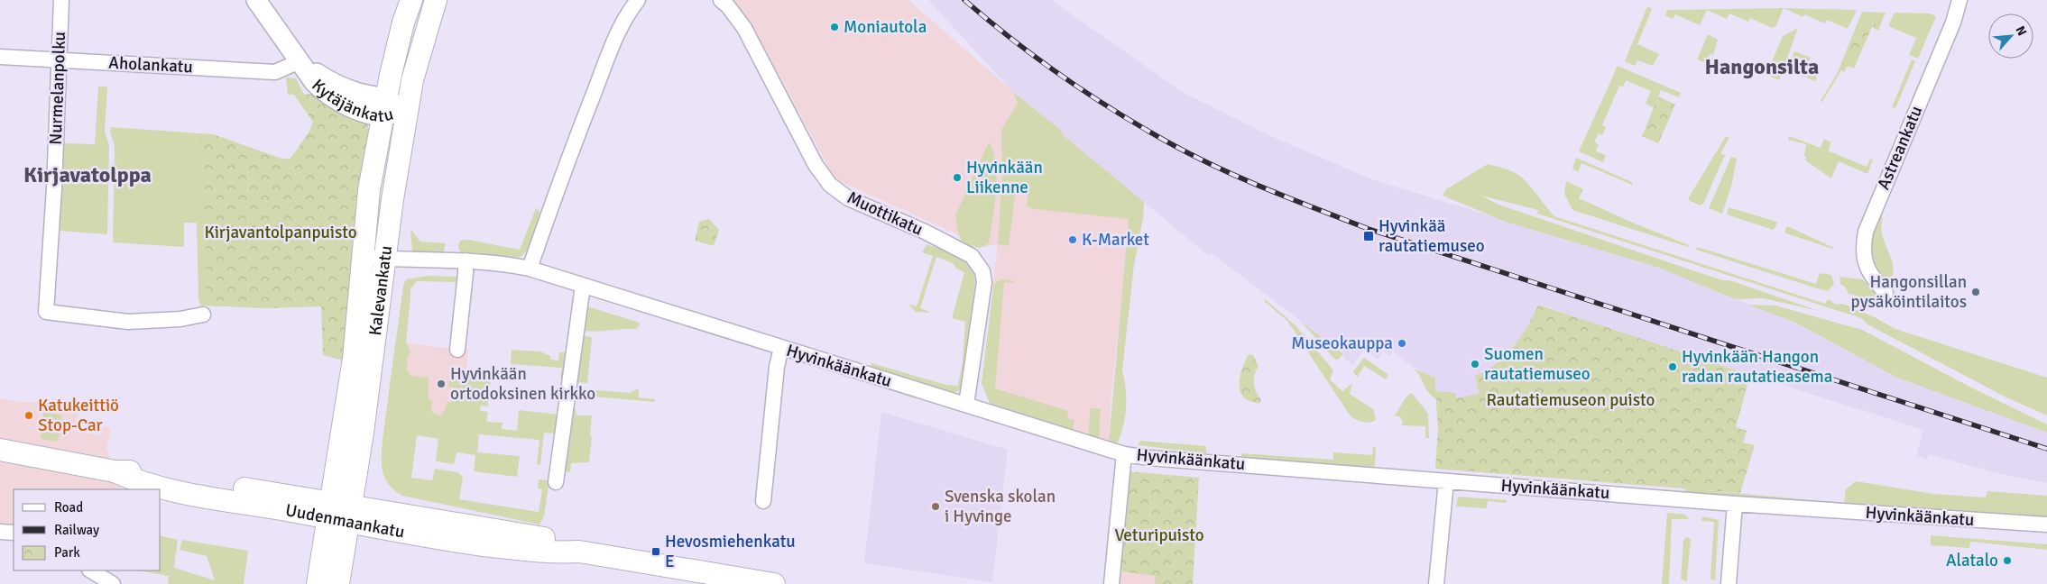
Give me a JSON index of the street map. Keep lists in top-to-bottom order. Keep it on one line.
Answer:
{"streets":{"main road":["Kalevankatu","Uudenmaankatu"],"street":["Aholankatu","Nurmelanpolku","Kytäjänkatu","Astreankatu","Muottikatu","Hyvinkäänkatu"]},"crossings":[["Aholankatu","Nurmelanpolku"],["Aholankatu","Kytäjänkatu"],["Kytäjänkatu","Kalevankatu"],["Muottikatu","Hyvinkäänkatu"],["Kalevankatu","Hyvinkäänkatu"],["Kalevankatu","Uudenmaankatu"]],"districts":["Hangonsilta","Kirjavatolppa"],"parks":["Kirjavantolpanpuisto","Rautatiemuseon puisto","Veturipuisto"],"places":{"other":["Moniautola","Hyvinkään Liikenne","K-Market","Hangonsillan pysäköintilaitos","Museokauppa","Suomen rautatiemuseo","Hyvinkään Hangon radan rautatieasema","Hyvinkään ortodoksinen kirkko","Katukeittiö Stop-Car","Svenska skolan i Hyvinge","Alatalo"],"transit":["Hyvinkää rautatiemuseo","Hevosmiehenkatu E"]},"legend":["Road","Railway","Park"],"north":"top right"}
